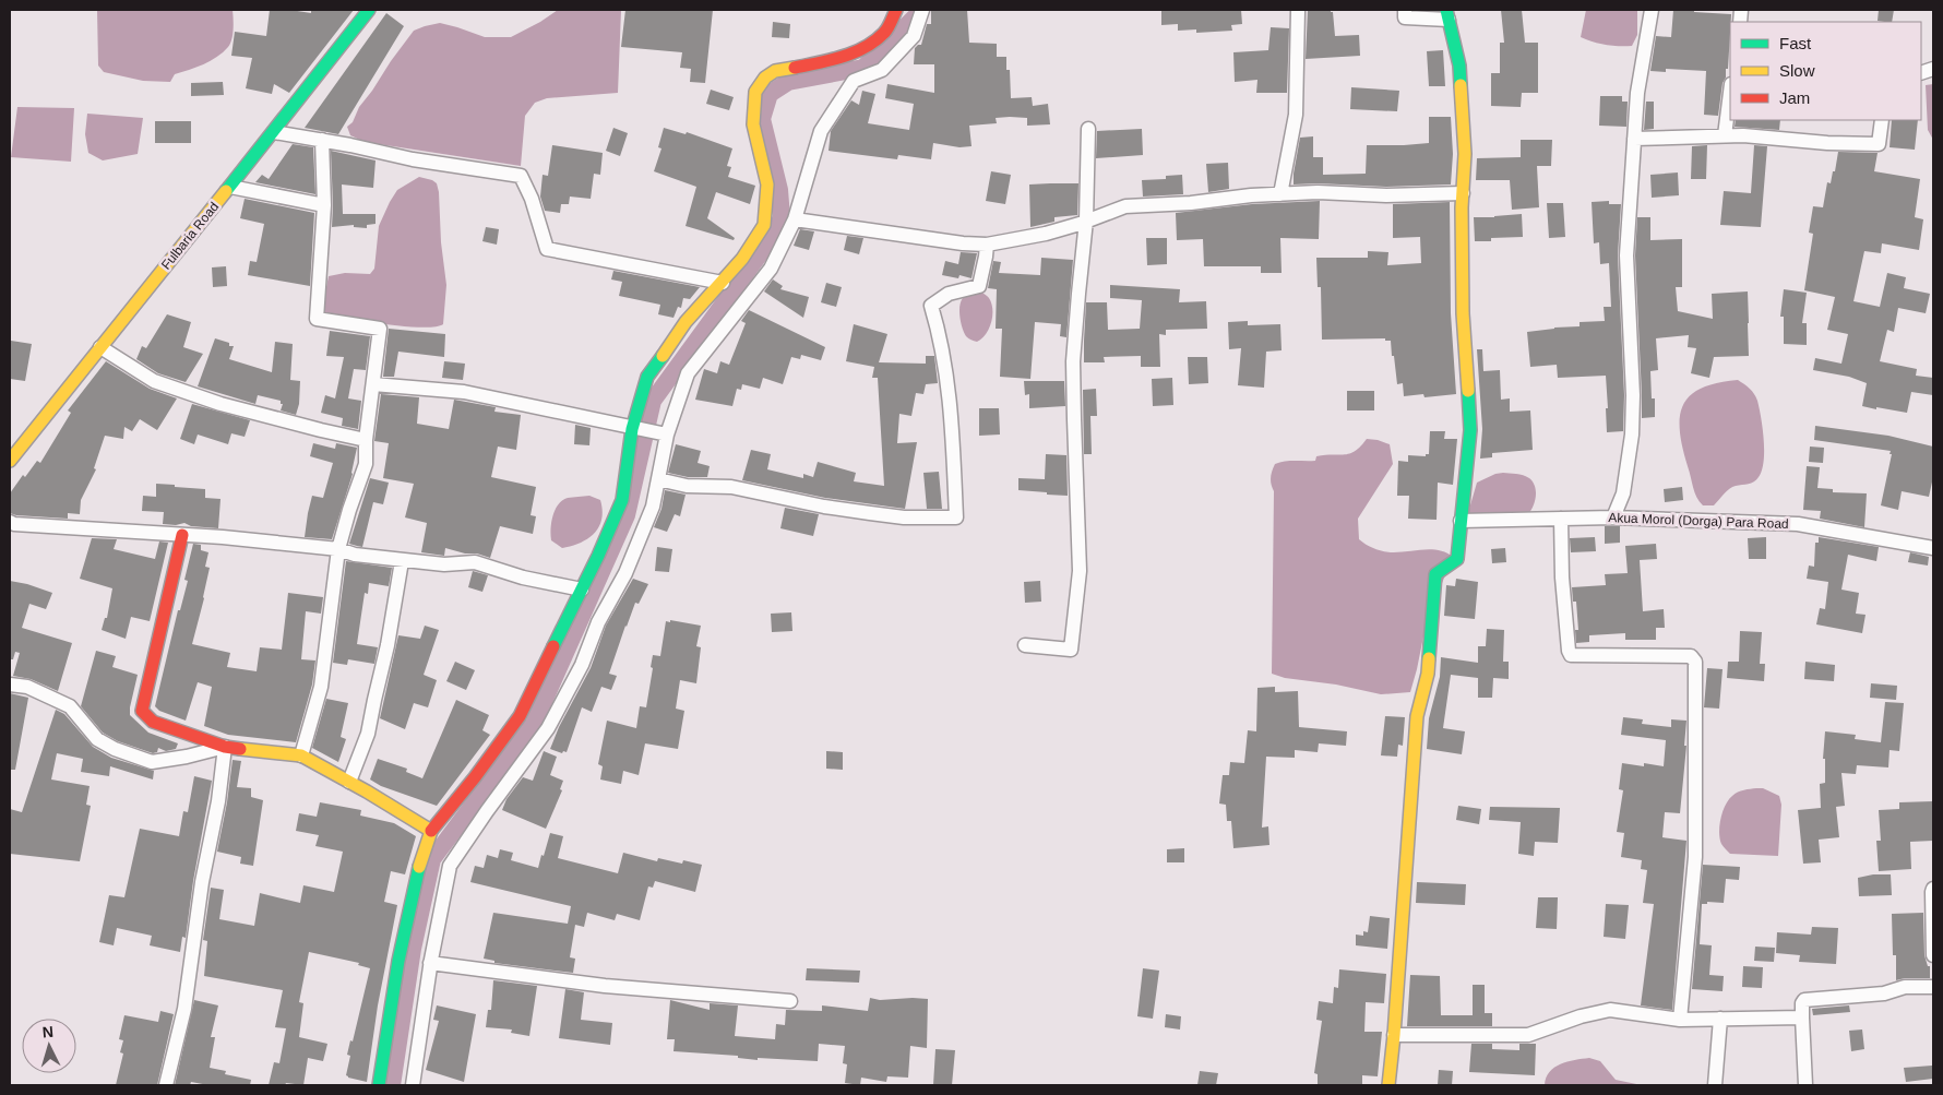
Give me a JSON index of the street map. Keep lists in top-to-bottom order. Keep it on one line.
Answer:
{"streets":{"street":["Fulbaria Road","Akua Morol (Dorga) Para Road"]},"legend":["Fast","Slow","Jam"],"north":"top"}
